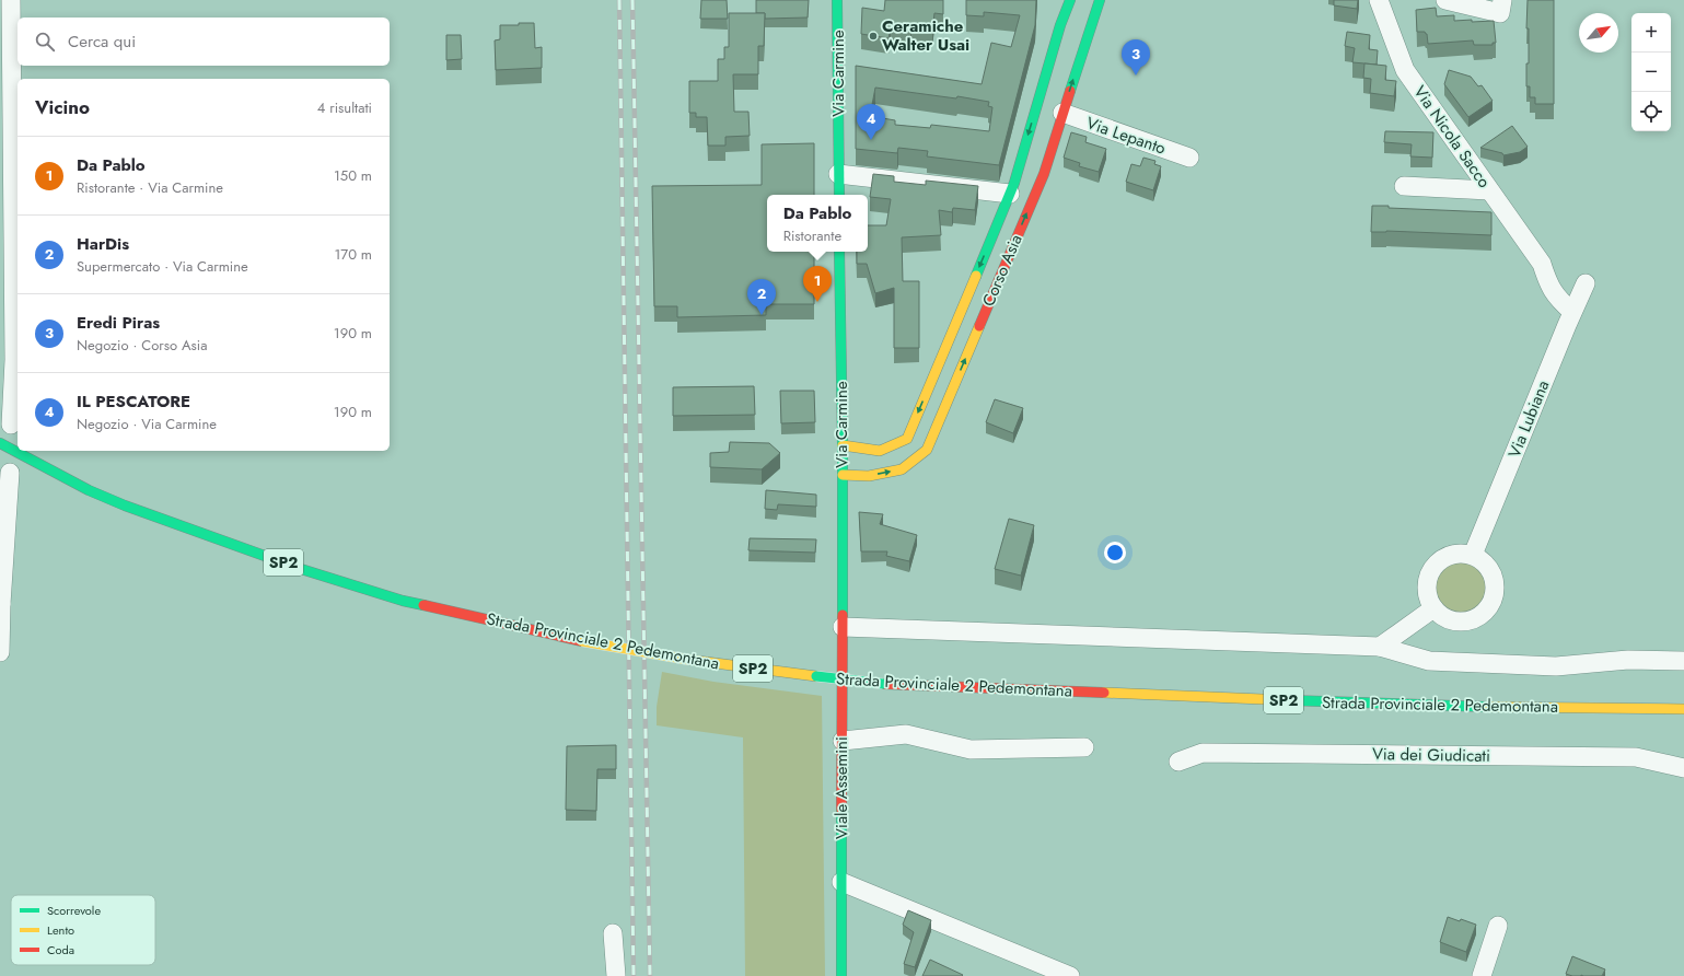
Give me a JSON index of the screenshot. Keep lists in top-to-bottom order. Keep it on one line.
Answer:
{"streets":{"main road":["Via Carmine","Corso Asia","SP2","Strada Provinciale 2 Pedemontana","Viale Assemini"],"street":["Via Lepanto","Via Nicola Sacco","Via Lubiana","Via dei Giudicati"]},"crossings":[["Via Carmine","Corso Asia"],["Via Carmine","Viale Assemini"],["Via Lepanto","Corso Asia"],["Via Nicola Sacco","Via Lubiana"]],"places":["Ceramiche Walter Usai"],"legend":["Scorrevole","Lento","Coda"],"north":"top right","page":{"map_buttons":["+","−"],"search":"Cerca qui","pins":["3","4","1","2"],"heading":["Vicino","4 risultati"],"list":[{"mark":"1","name":"Da Pablo","note":"Ristorante · Via Carmine","value":"150 m"},{"mark":"2","name":"HarDis","note":"Supermercato · Via Carmine","value":"170 m"},{"mark":"3","name":"Eredi Piras","note":"Negozio · Corso Asia","value":"190 m"},{"mark":"4","name":"IL PESCATORE","note":"Negozio · Via Carmine","value":"190 m"}],"popup":["Da Pablo","Ristorante"]}}
